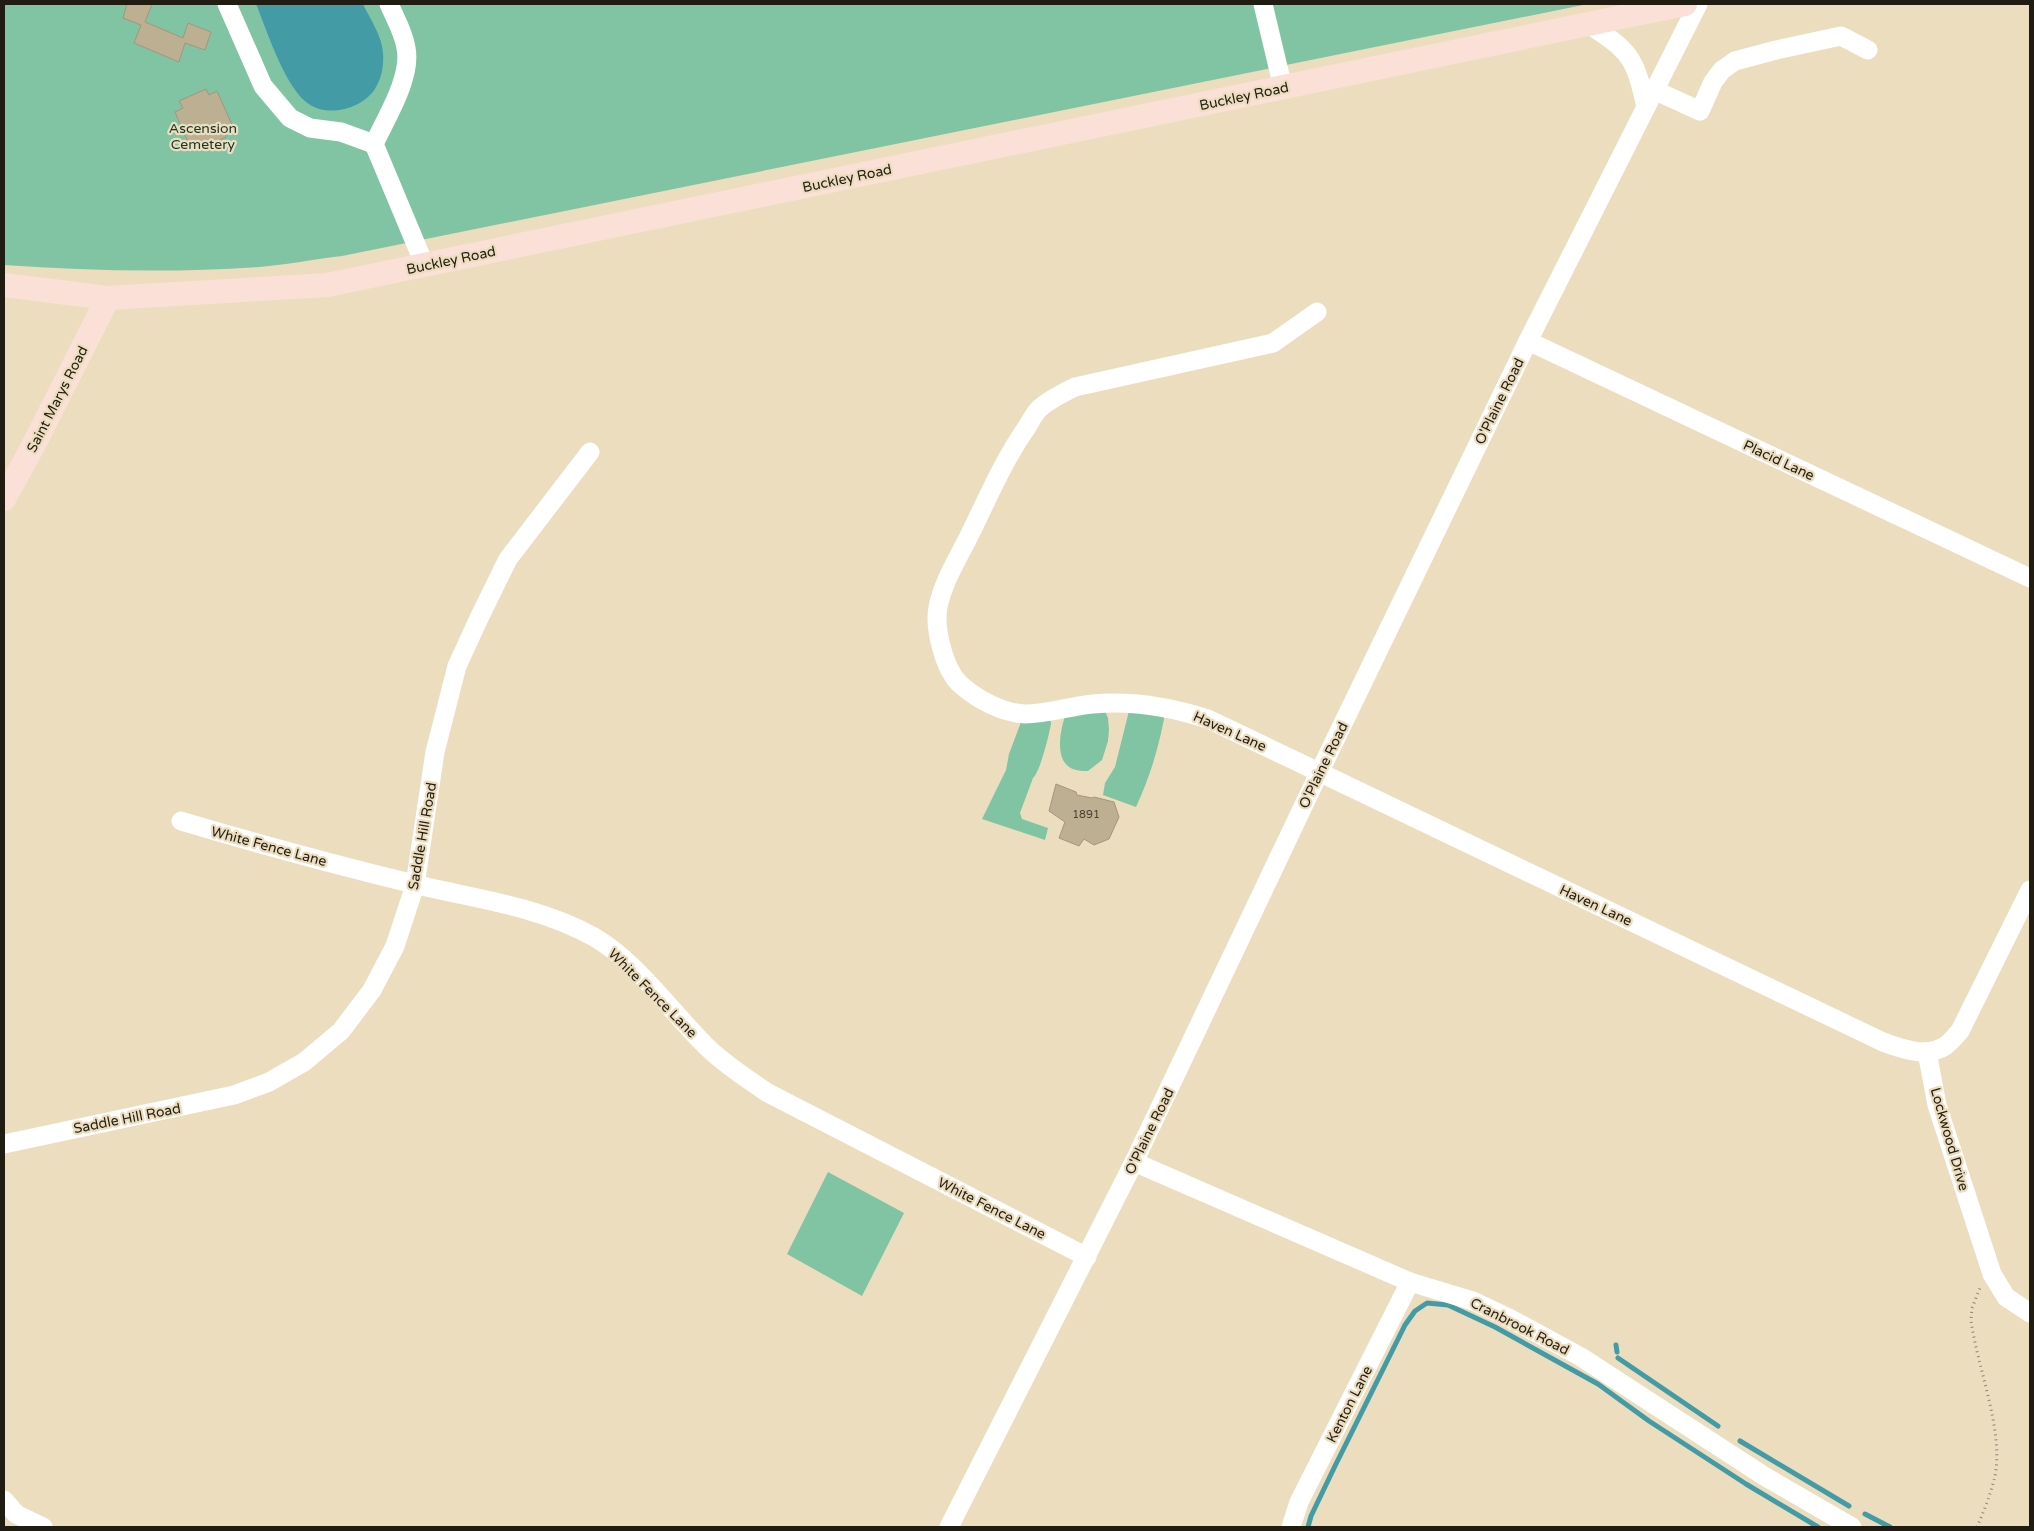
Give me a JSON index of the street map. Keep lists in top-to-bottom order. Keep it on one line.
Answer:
{"streets":{"main road":["Buckley Road","Saint Marys Road"],"street":["O'Plaine Road","Placid Lane","Haven Lane","Saddle Hill Road","White Fence Lane","Lockwood Drive","Cranbrook Road","Kenton Lane"]},"crossings":[["Buckley Road","Saint Marys Road"],["O'Plaine Road","Placid Lane"],["O'Plaine Road","Haven Lane"],["O'Plaine Road","White Fence Lane"],["O'Plaine Road","Cranbrook Road"],["Haven Lane","Lockwood Drive"],["Saddle Hill Road","White Fence Lane"],["Cranbrook Road","Kenton Lane"]],"parks":["Ascension Cemetery"],"house_numbers":["1891"]}
